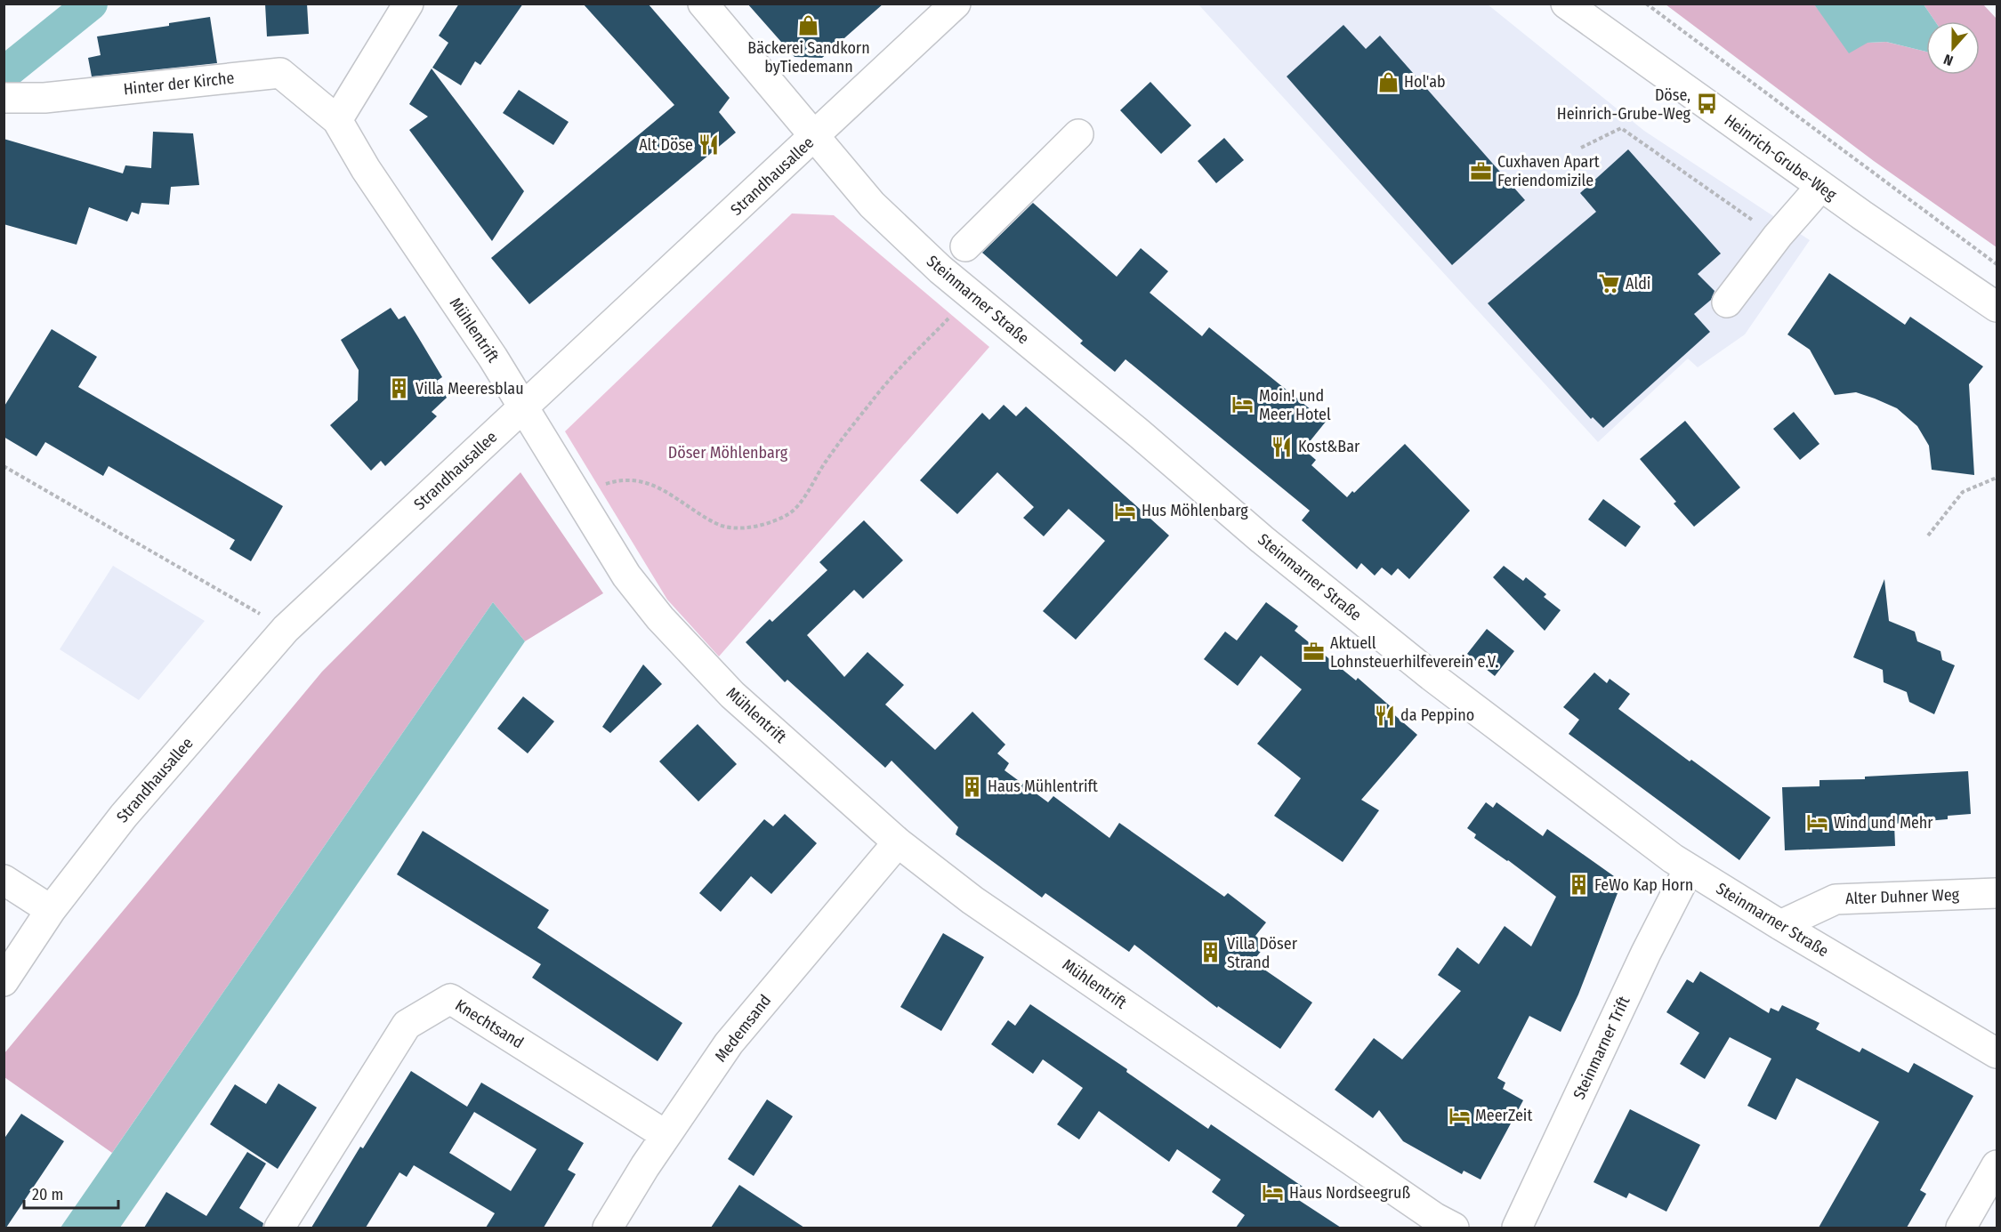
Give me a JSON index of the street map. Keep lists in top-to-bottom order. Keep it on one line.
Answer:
{"streets":{"street":["Hinter der Kirche","Heinrich-Grube-Weg","Strandhausallee","Steinmarner Straße","Mühlentrift","Alter Duhner Weg","Knechtsand","Medemsand","Steinmarner Trift"]},"crossings":[["Hinter der Kirche","Mühlentrift"],["Strandhausallee","Steinmarner Straße"],["Strandhausallee","Mühlentrift"],["Steinmarner Straße","Alter Duhner Weg"],["Steinmarner Straße","Steinmarner Trift"],["Mühlentrift","Medemsand"],["Knechtsand","Medemsand"]],"parks":["Döser Möhlenbarg"],"places":{"shop":["Bäckerei Sandkorn byTiedemann","Hol'ab"],"bus stop":["Döse, Heinrich-Grube-Weg"],"restaurant":["Alt Döse","Kost&Bar","da Peppino"],"office":["Cuxhaven Apart Feriendomizile","Aktuell Lohnsteuerhilfeverein e.V."],"supermarket":["Aldi"],"building":["Villa Meeresblau","Haus Mühlentrift","FeWo Kap Horn","Villa Döser Strand"],"hotel":["Moin! und Meer Hotel","Hus Möhlenbarg","Wind und Mehr","MeerZeit","Haus Nordseegruß"]},"scale_bar":"20 m","north":"bottom"}
